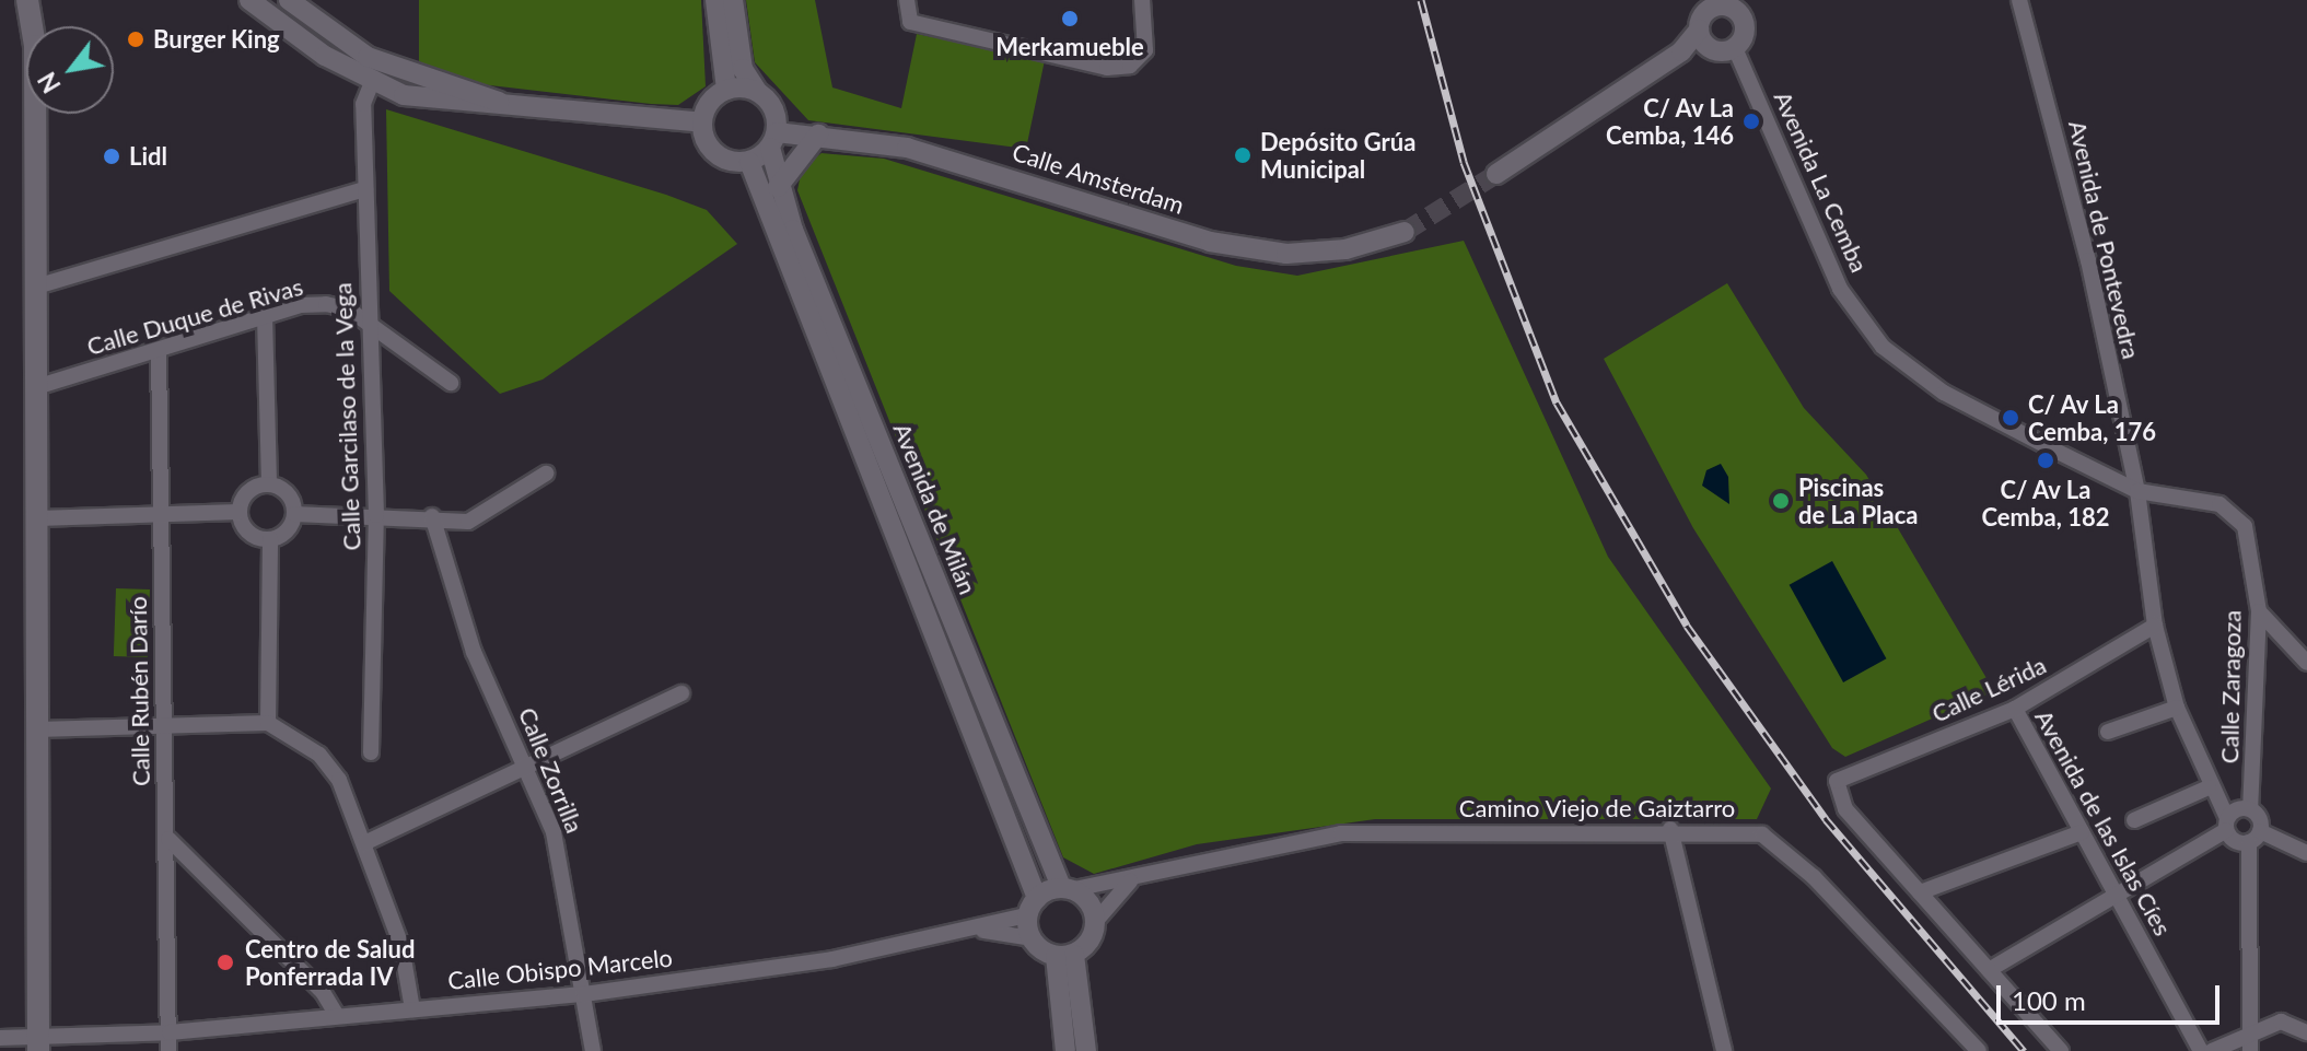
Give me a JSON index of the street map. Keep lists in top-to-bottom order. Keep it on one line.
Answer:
{"streets":{"street":["Calle Amsterdam","Avenida La Cemba","Avenida de Pontevedra","Calle Duque de Rivas","Calle Garcilaso de la Vega","Avenida de Milán","Calle Zaragoza","Calle Lérida","Calle Rubén Darío","Calle Zorrilla","Camino Viejo de Gaiztarro","Avenida de las Islas Cíes","Calle Obispo Marcelo"]},"crossings":[["Calle Amsterdam","Avenida de Milán"],["Avenida La Cemba","Avenida de Pontevedra"],["Avenida La Cemba","Calle Zaragoza"],["Avenida de Pontevedra","Calle Zaragoza"],["Avenida de Pontevedra","Calle Lérida"],["Calle Duque de Rivas","Calle Garcilaso de la Vega"],["Calle Duque de Rivas","Calle Rubén Darío"],["Avenida de Milán","Camino Viejo de Gaiztarro"],["Avenida de Milán","Calle Obispo Marcelo"],["Calle Lérida","Avenida de las Islas Cíes"],["Calle Rubén Darío","Calle Obispo Marcelo"],["Calle Zorrilla","Calle Obispo Marcelo"],["Camino Viejo de Gaiztarro","Calle Obispo Marcelo"]],"places":["Merkamueble","Burger King","C/ Av La Cemba, 146","Depósito Grúa Municipal","Lidl","C/ Av La Cemba, 176","C/ Av La Cemba, 182","Piscinas de La Placa","Centro de Salud Ponferrada IV"],"scale_bar":"100 m","north":"bottom left"}
